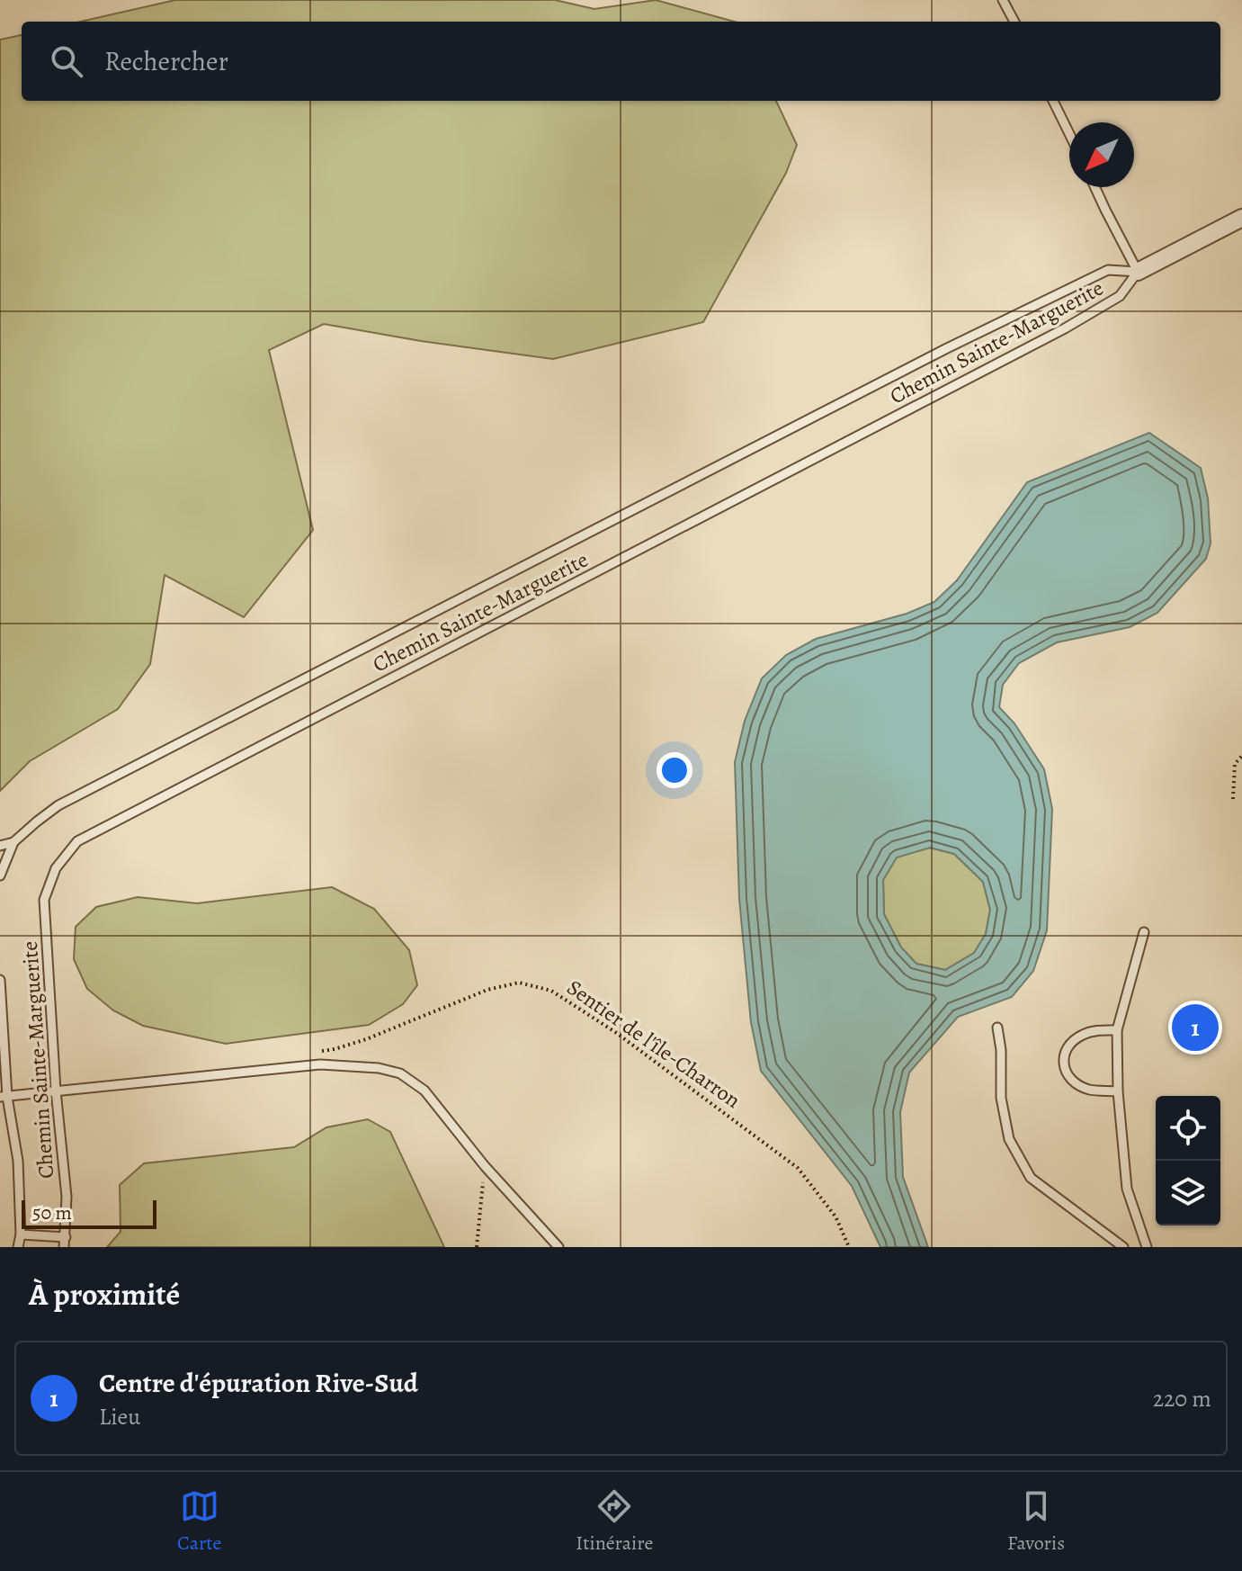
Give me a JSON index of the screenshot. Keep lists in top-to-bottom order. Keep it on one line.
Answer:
{"streets":{"lane":["Chemin Sainte-Marguerite"],"path":["Sentier de l'île-Charron"]},"scale_bar":"50 m","north":"bottom left","page":{"search":"Rechercher","pins":"1","scale":"50 m","heading":"À proximité","list":[{"mark":"1","name":"Centre d'épuration Rive-Sud","note":"Lieu","value":"220 m"}],"nav":["Carte","Itinéraire","Favoris"]}}
